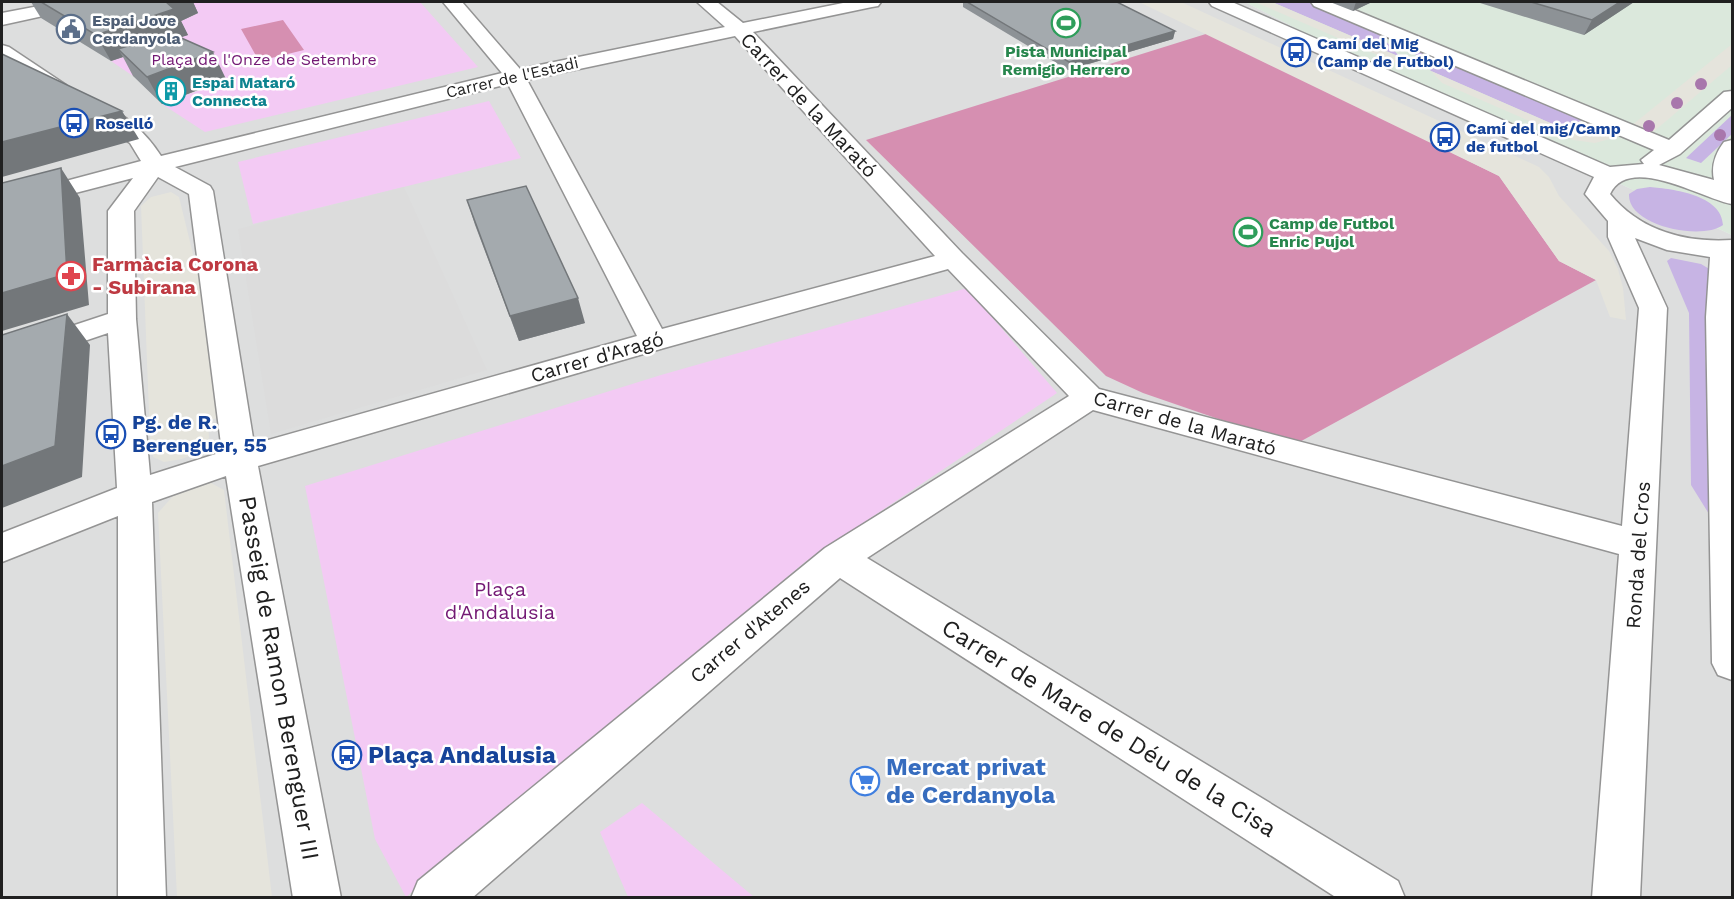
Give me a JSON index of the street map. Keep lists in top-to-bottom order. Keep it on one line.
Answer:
{"streets":{"street":["Carrer de l'Estadi","Carrer de la Marató","Carrer d'Aragó","Ronda del Cros","Carrer d'Atenes","Passeig de Ramon Berenguer III","Carrer de Mare de Déu de la Cisa"]},"crossings":[["Carrer de l'Estadi","Carrer de la Marató"],["Carrer de l'Estadi","Passeig de Ramon Berenguer III"],["Carrer de la Marató","Carrer d'Aragó"],["Carrer de la Marató","Ronda del Cros"],["Carrer de la Marató","Carrer d'Atenes"],["Carrer d'Aragó","Passeig de Ramon Berenguer III"],["Carrer d'Atenes","Carrer de Mare de Déu de la Cisa"]],"parks":["Plaça de l'Onze de Setembre","Plaça d'Andalusia"],"places":{"sports":["Pista Municipal Remigio Herrero","Camp de Futbol Enric Pujol"],"public building":["Espai Jove Cerdanyola"],"bus stop":["Camí del Mig (Camp de Futbol)","Roselló","Camí del mig/Camp de futbol","Pg. de R. Berenguer, 55","Plaça Andalusia"],"building":["Espai Mataró Connecta"],"pharmacy":["Farmàcia Corona - Subirana"],"supermarket":["Mercat privat de Cerdanyola"]}}
